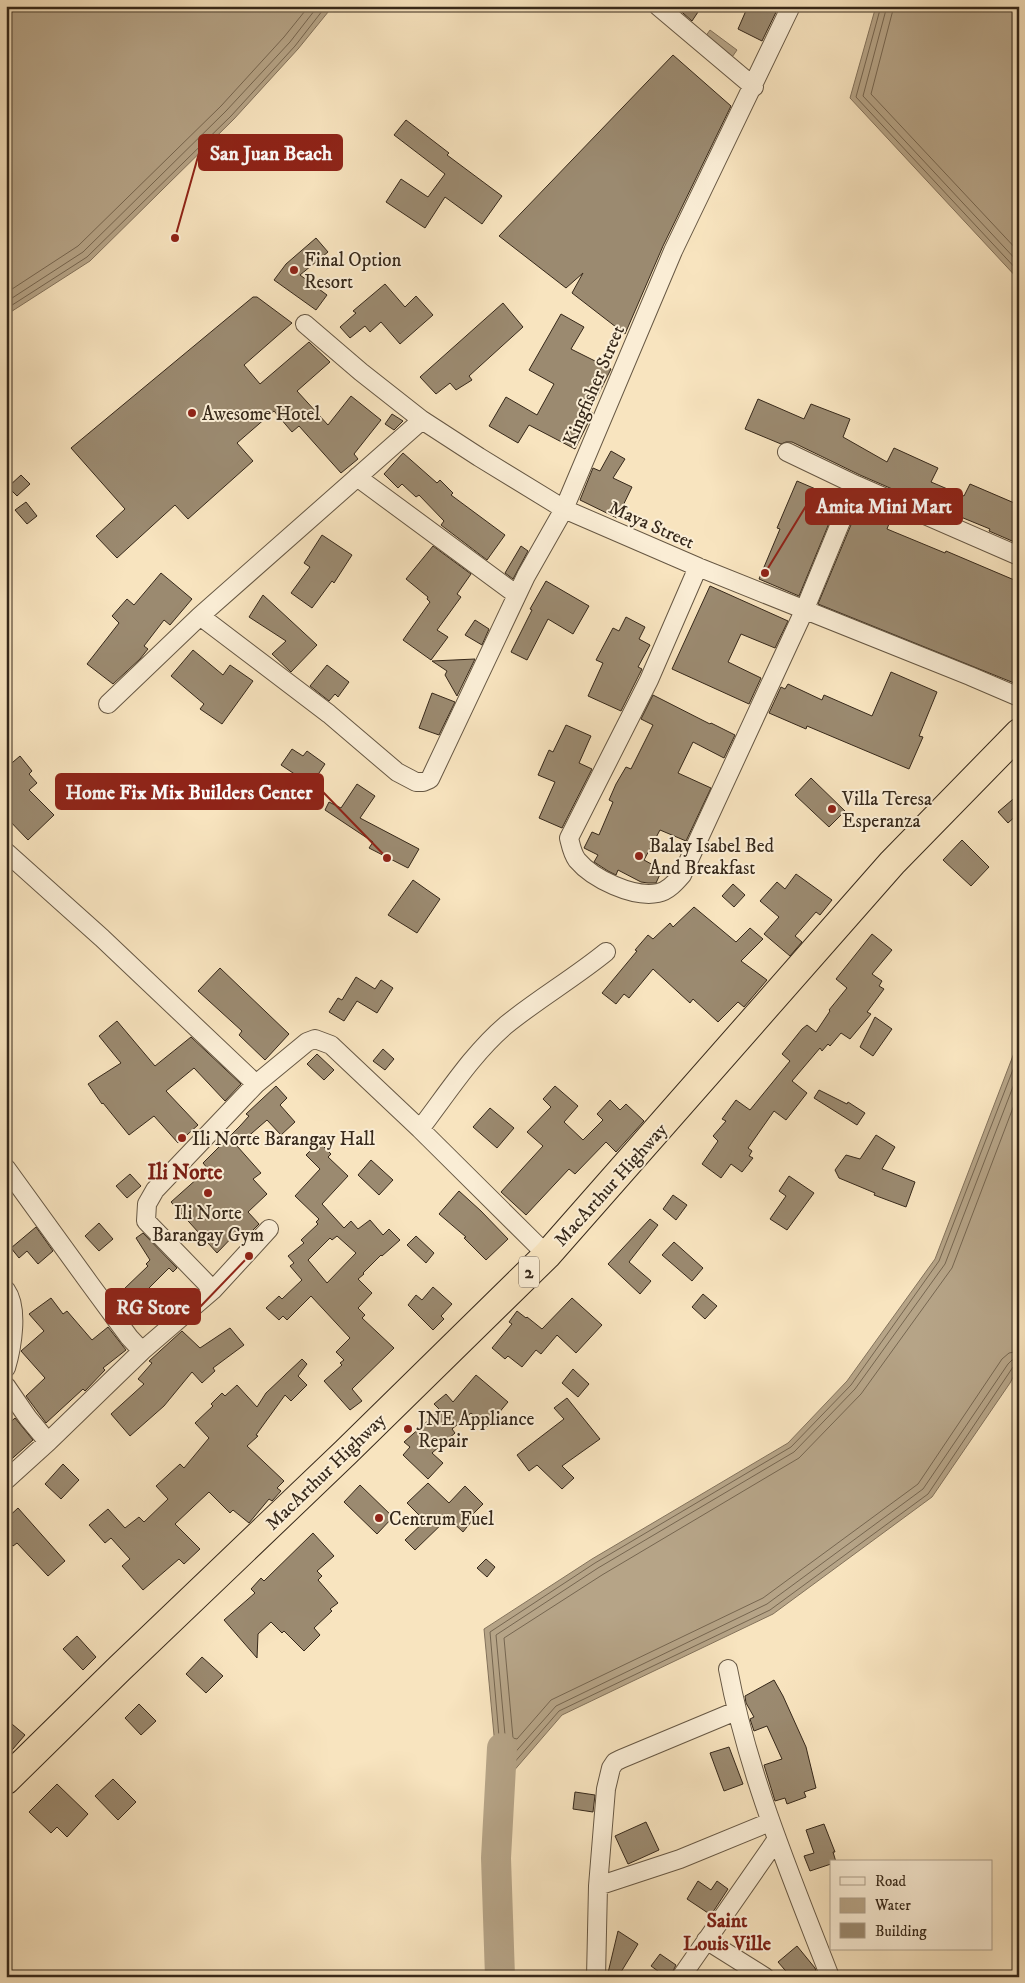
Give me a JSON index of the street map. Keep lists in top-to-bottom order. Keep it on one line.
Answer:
{"streets":{"highway":["MacArthur Highway","2"],"street":["Kingfisher Street","Maya Street"]},"crossings":[["Kingfisher Street","Maya Street"]],"districts":["Ili Norte","Saint Louis Ville"],"places":["San Juan Beach","Final Option Resort","Awesome Hotel","Amita Mini Mart","Villa Teresa Esperanza","Balay Isabel Bed And Breakfast","Home Fix Mix Builders Center","Ili Norte Barangay Hall","Ili Norte Barangay Gym","RG Store","JNE Appliance Repair","Centrum Fuel"],"legend":["Road","Water","Building"]}
